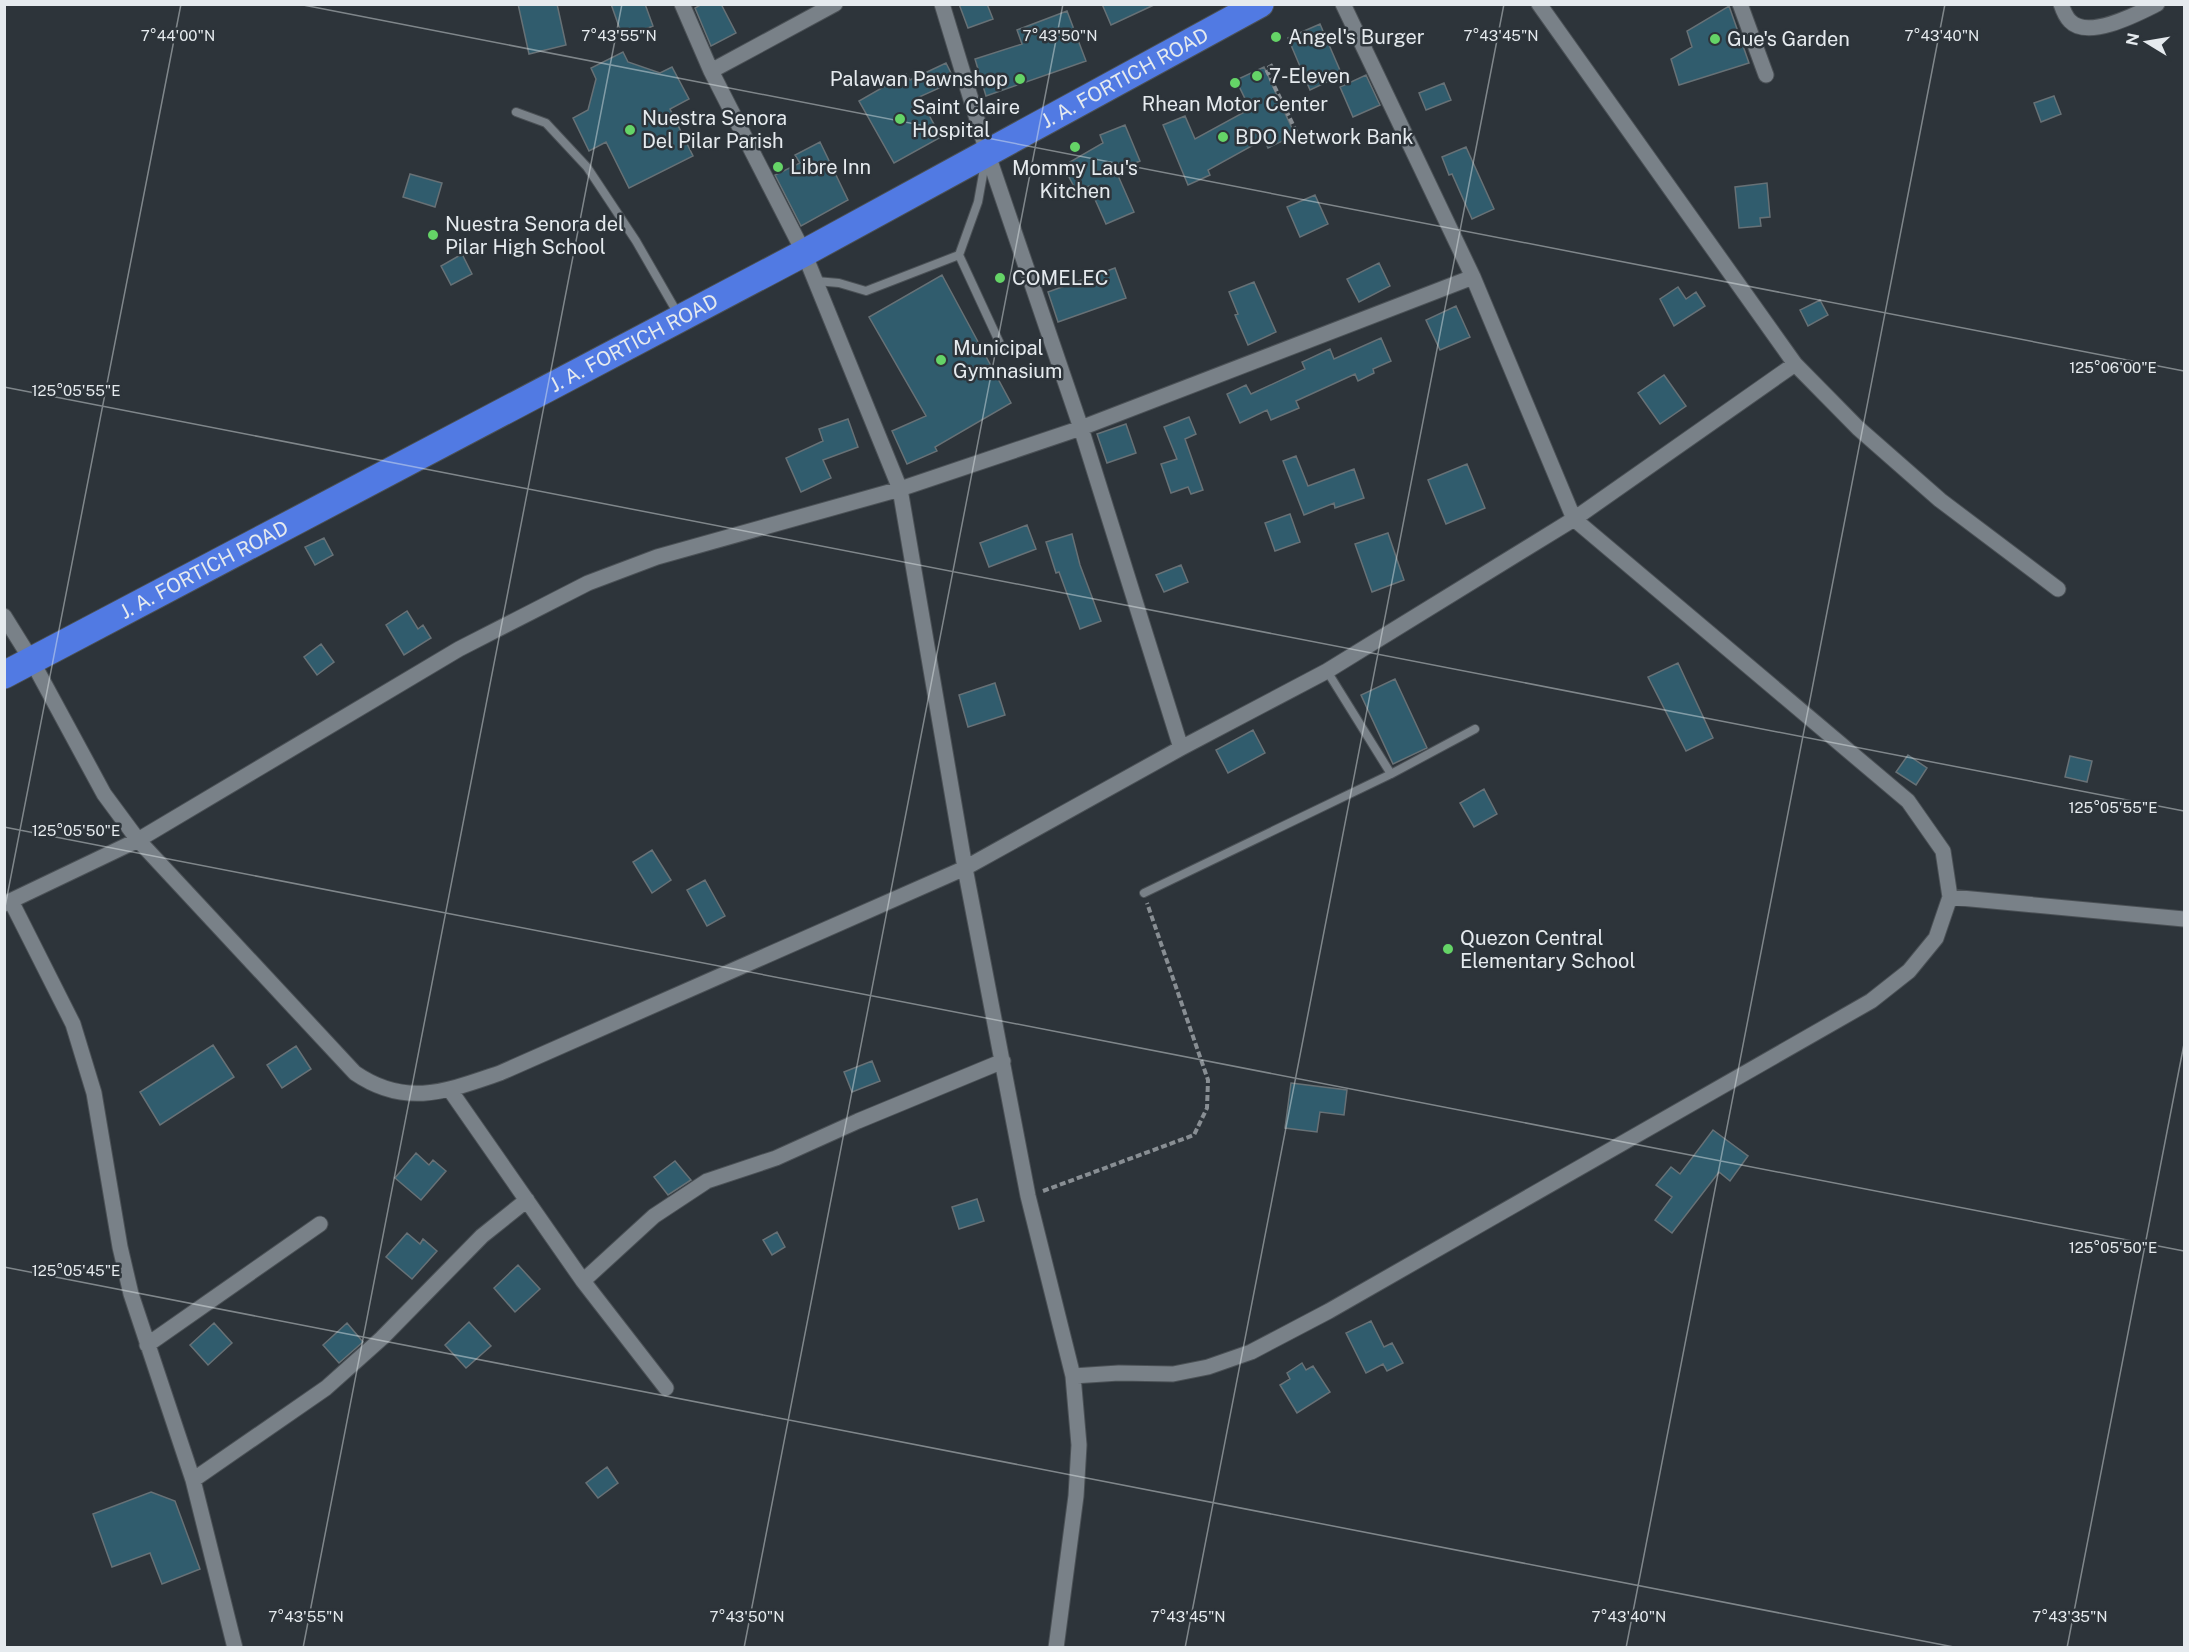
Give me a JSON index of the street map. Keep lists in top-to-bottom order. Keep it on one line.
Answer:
{"streets":{"highway":["J. A. FORTICH ROAD"]},"places":["Angel's Burger","Gue's Garden","7-Eleven","Palawan Pawnshop","Rhean Motor Center","Saint Claire Hospital","Nuestra Senora Del Pilar Parish","BDO Network Bank","Mommy Lau's Kitchen","Libre Inn","Nuestra Senora del Pilar High School","COMELEC","Municipal Gymnasium","Quezon Central Elementary School"],"north":"left","coordinates":["7°44'00\"N","7°43'55\"N","7°43'50\"N","7°43'45\"N","7°43'40\"N","125°06'00\"E","125°05'55\"E","125°05'50\"E","125°05'45\"E","7°43'35\"N"]}
